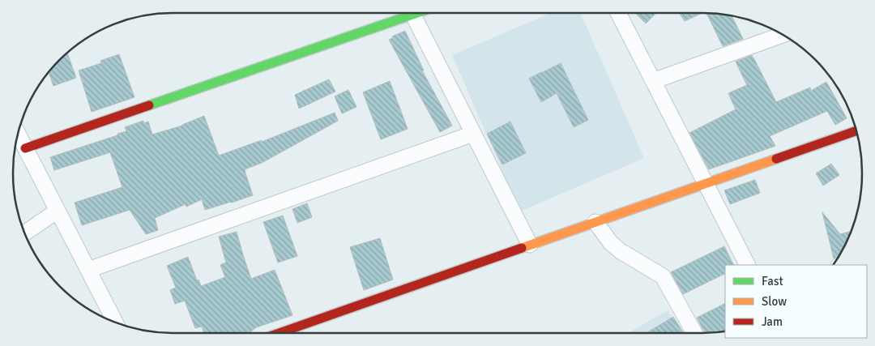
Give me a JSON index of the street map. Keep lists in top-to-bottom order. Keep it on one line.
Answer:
{"legend":["Fast","Slow","Jam"]}
